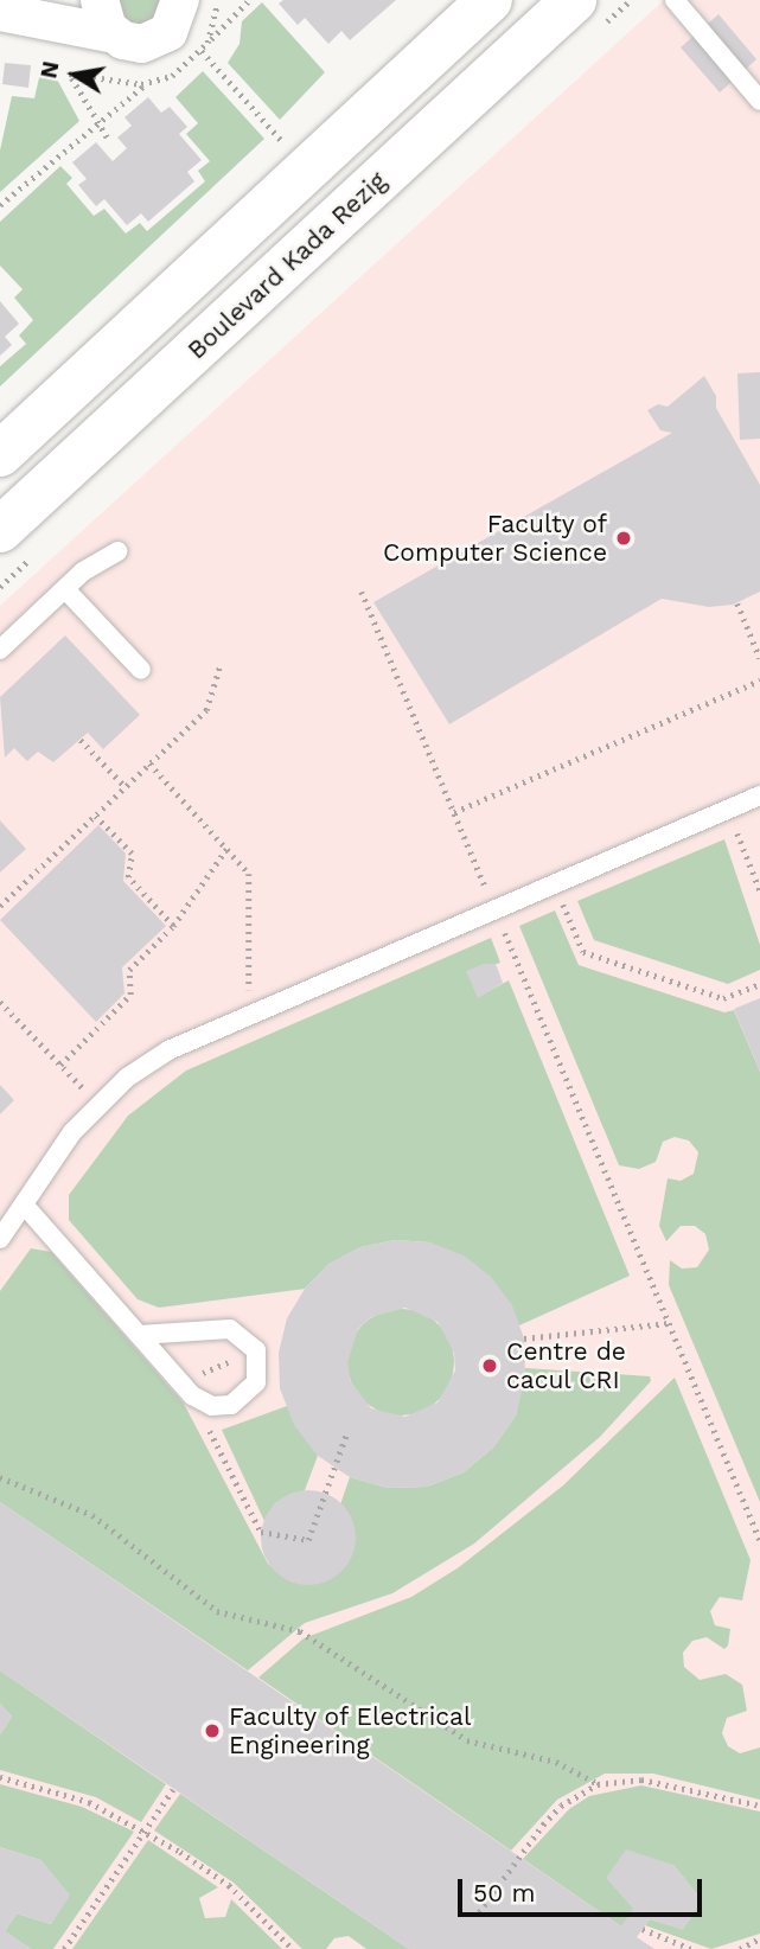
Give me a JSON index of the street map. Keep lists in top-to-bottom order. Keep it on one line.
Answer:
{"streets":{"main road":["Boulevard Kada Rezig"]},"places":["Faculty of Computer Science","Centre de cacul CRI","Faculty of Electrical Engineering"],"scale_bar":"50 m","north":"left"}
